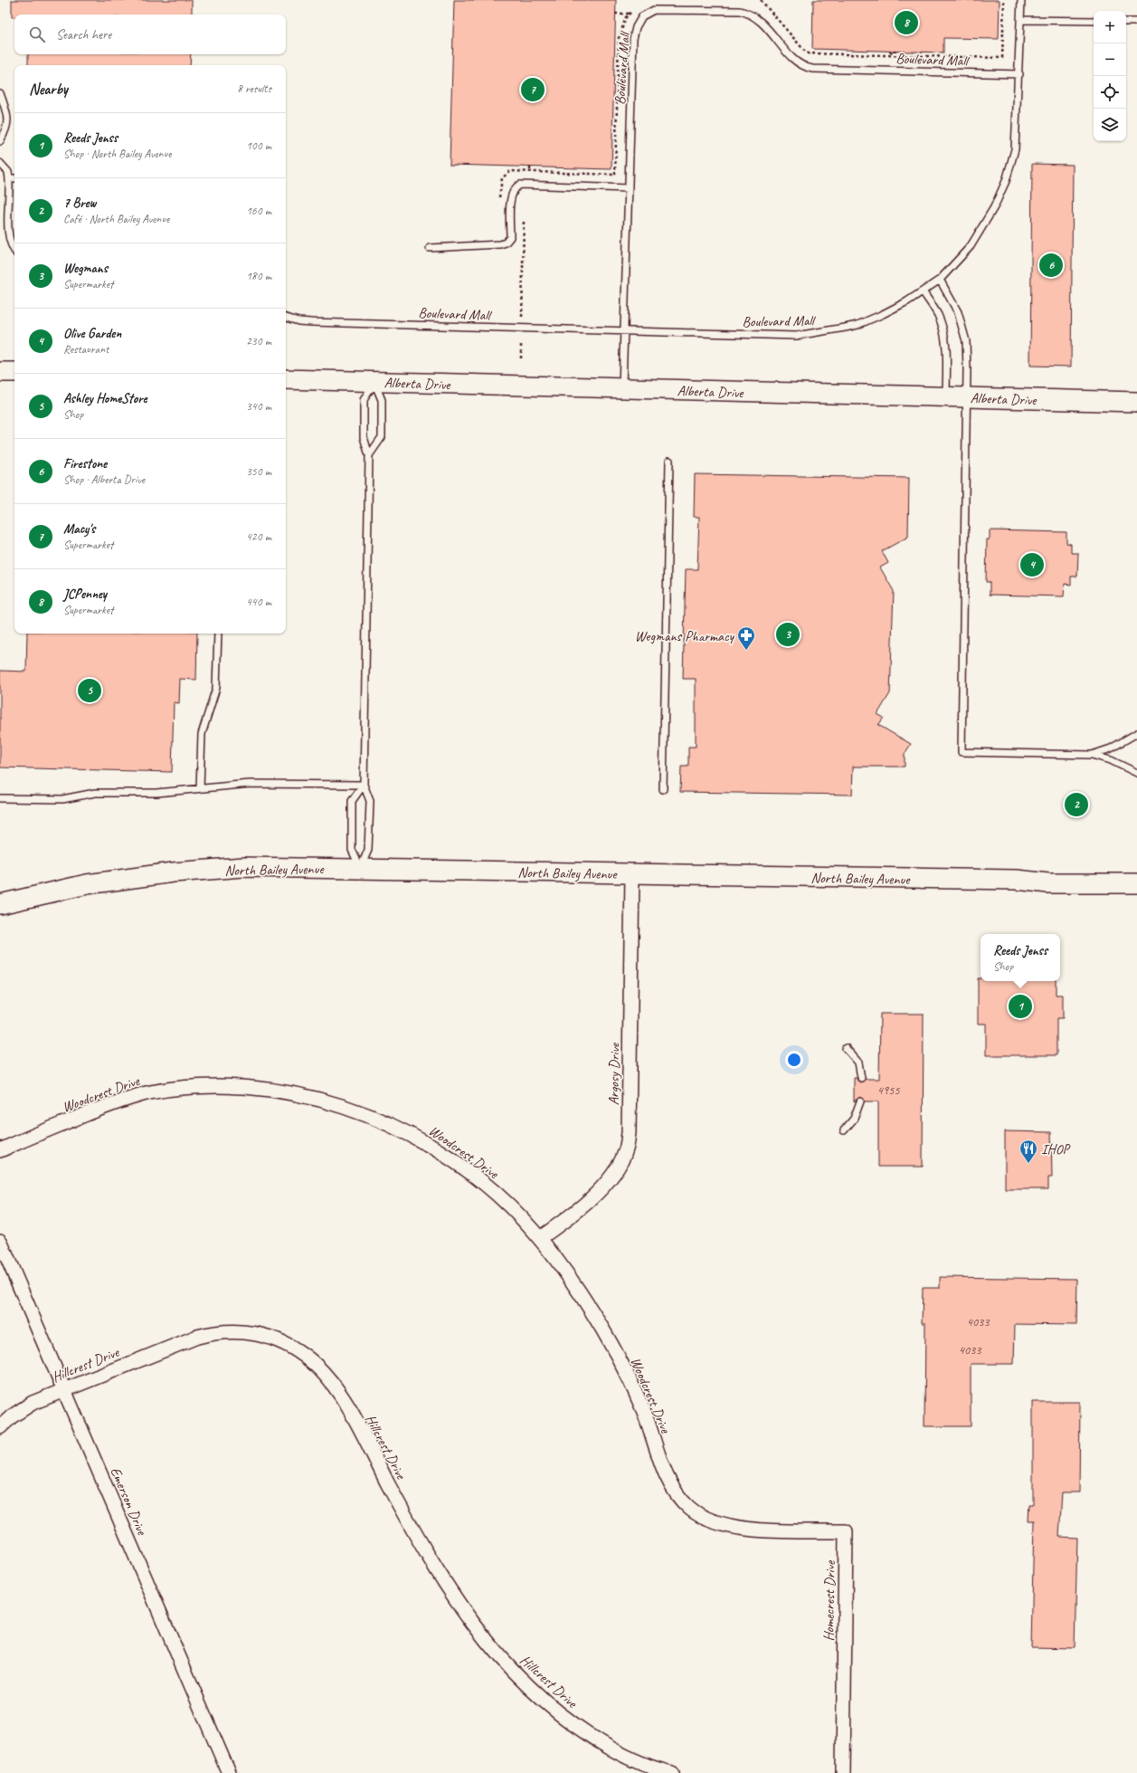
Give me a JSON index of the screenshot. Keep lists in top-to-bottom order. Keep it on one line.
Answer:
{"streets":{"street":["Alberta Drive","North Bailey Avenue","Argosy Drive","Woodcrest Drive","Hillcrest Drive","Emerson Drive","Homecrest Drive"],"lane":["Boulevard Mall"]},"crossings":[["Boulevard Mall","Alberta Drive"],["North Bailey Avenue","Argosy Drive"],["Argosy Drive","Woodcrest Drive"],["Woodcrest Drive","Homecrest Drive"],["Hillcrest Drive","Emerson Drive"]],"places":{"pharmacy":["Wegmans Pharmacy"],"restaurant":["IHOP"]},"house_numbers":["4955","4033","4033"],"page":{"pins":["8","7","6","4","3","5","2","1"],"map_buttons":["+","−"],"search":"Search here","heading":["Nearby","8 results"],"list":[{"mark":"1","name":"Reeds Jenss","note":"Shop · North Bailey Avenue","value":"100 m"},{"mark":"2","name":"7 Brew","note":"Café · North Bailey Avenue","value":"160 m"},{"mark":"3","name":"Wegmans","note":"Supermarket","value":"180 m"},{"mark":"4","name":"Olive Garden","note":"Restaurant","value":"230 m"},{"mark":"5","name":"Ashley HomeStore","note":"Shop","value":"340 m"},{"mark":"6","name":"Firestone","note":"Shop · Alberta Drive","value":"350 m"},{"mark":"7","name":"Macy's","note":"Supermarket","value":"420 m"},{"mark":"8","name":"JCPenney","note":"Supermarket","value":"440 m"}],"popup":["Reeds Jenss","Shop"]}}
